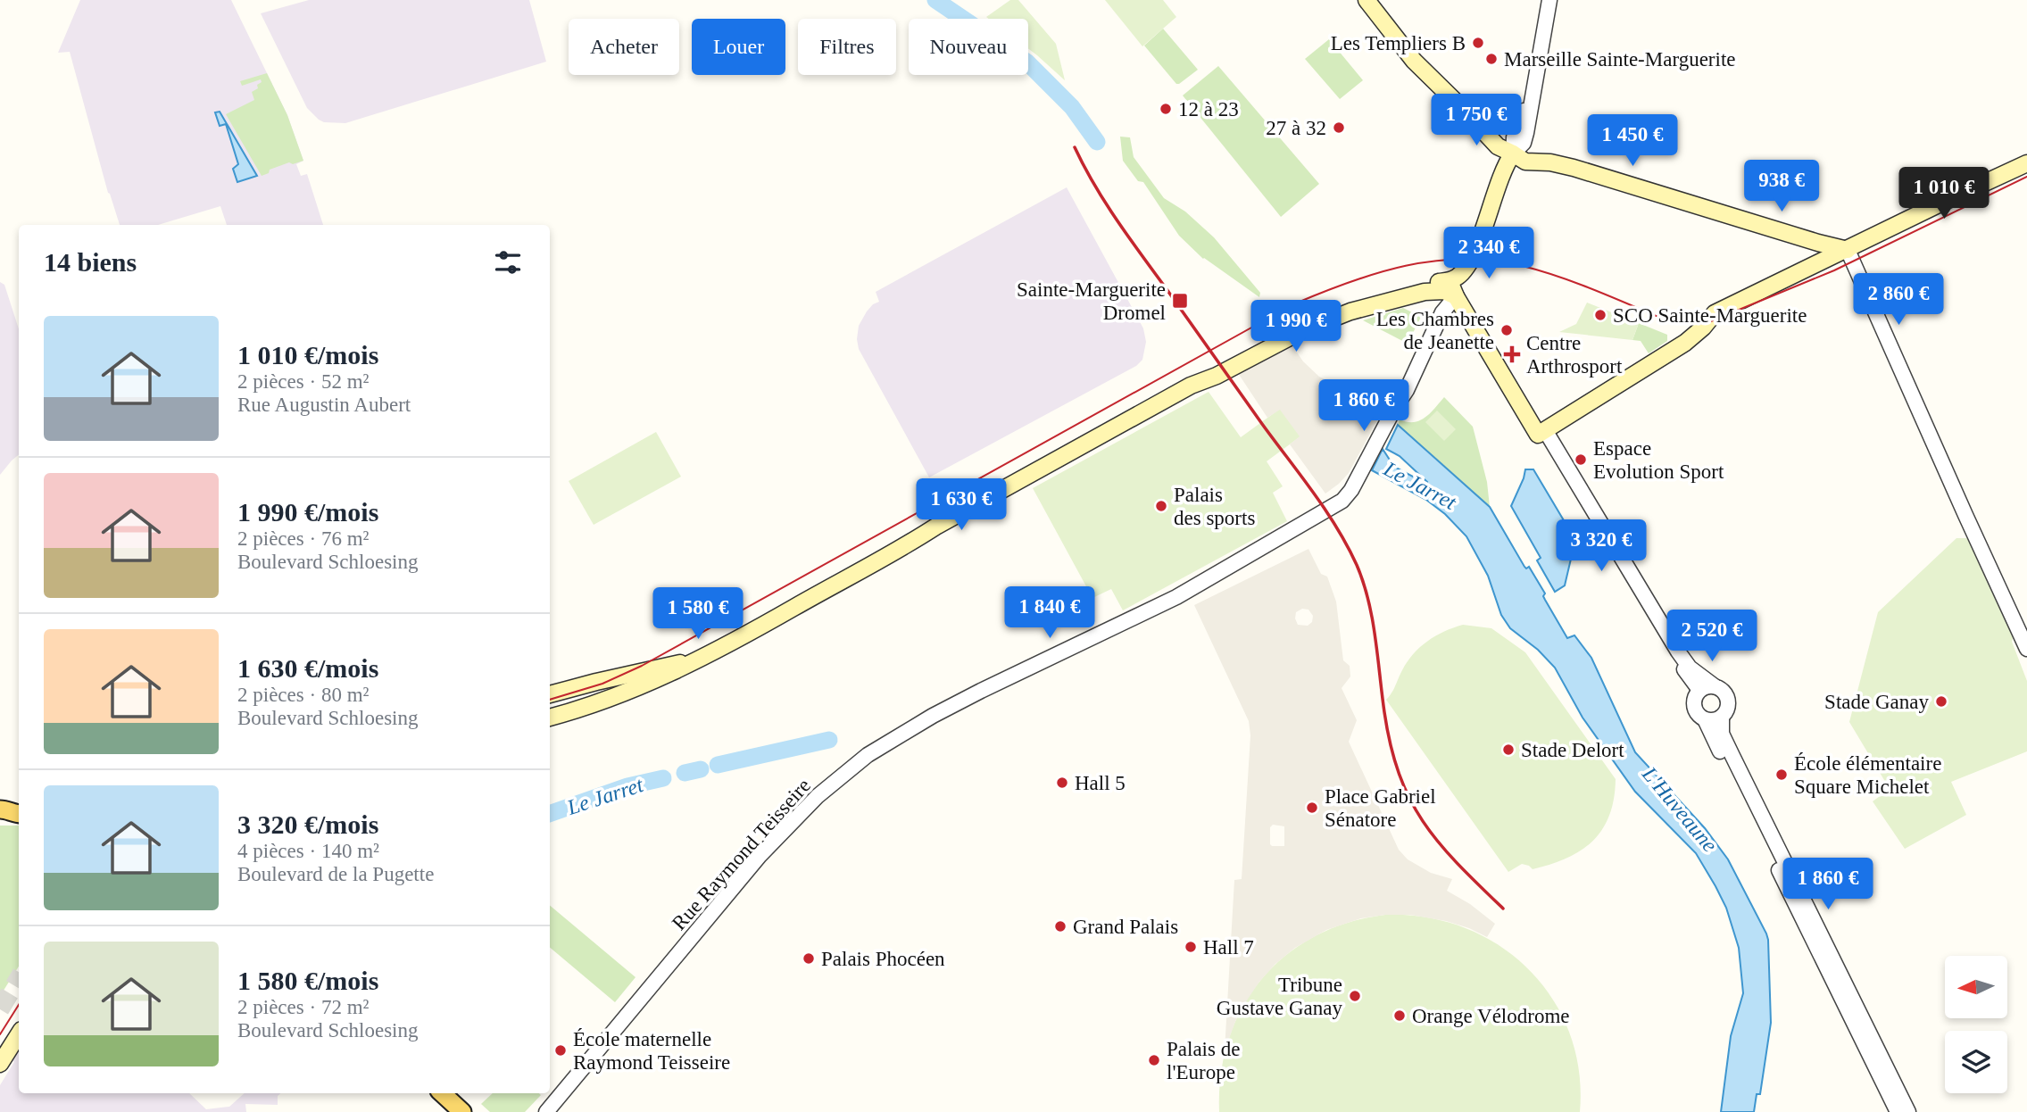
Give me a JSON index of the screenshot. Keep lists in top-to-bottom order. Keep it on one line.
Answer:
{"streets":{"street":["Rue Raymond Teisseire"]},"water":["Le Jarret","L'Huveaune"],"places":{"other":["Les Templiers B","Marseille Sainte-Marguerite","12 à 23","27 à 32","SCO Sainte-Marguerite","Les Chambres de Jeanette","Espace Evolution Sport","Palais des sports","Stade Ganay","Stade Delort","École élémentaire Square Michelet","Hall 5","Place Gabriel Sénatore","Grand Palais","Hall 7","Palais Phocéen","Tribune Gustave Ganay","Orange Vélodrome","École maternelle Raymond Teisseire","Palais de l'Europe"],"transit":["Sainte-Marguerite Dromel"],"health":["Centre Arthrosport"]},"north":"left","page":{"chip":["Acheter","Louer","Filtres","Nouveau"],"price":["1 750 €","1 450 €","938 €","1 010 €","2 340 €","2 860 €","1 990 €","1 860 €","1 630 €","3 320 €","1 840 €","1 580 €","2 520 €","1 860 €"],"heading":"14 biens","list":[{"name":"1 010 €/mois","note":"2 pièces · 52 m² · Rue Augustin Aubert"},{"name":"1 990 €/mois","note":"2 pièces · 76 m² · Boulevard Schloesing"},{"name":"1 630 €/mois","note":"2 pièces · 80 m² · Boulevard Schloesing"},{"name":"3 320 €/mois","note":"4 pièces · 140 m² · Boulevard de la Pugette"},{"name":"1 580 €/mois","note":"2 pièces · 72 m² · Boulevard Schloesing"}]}}
